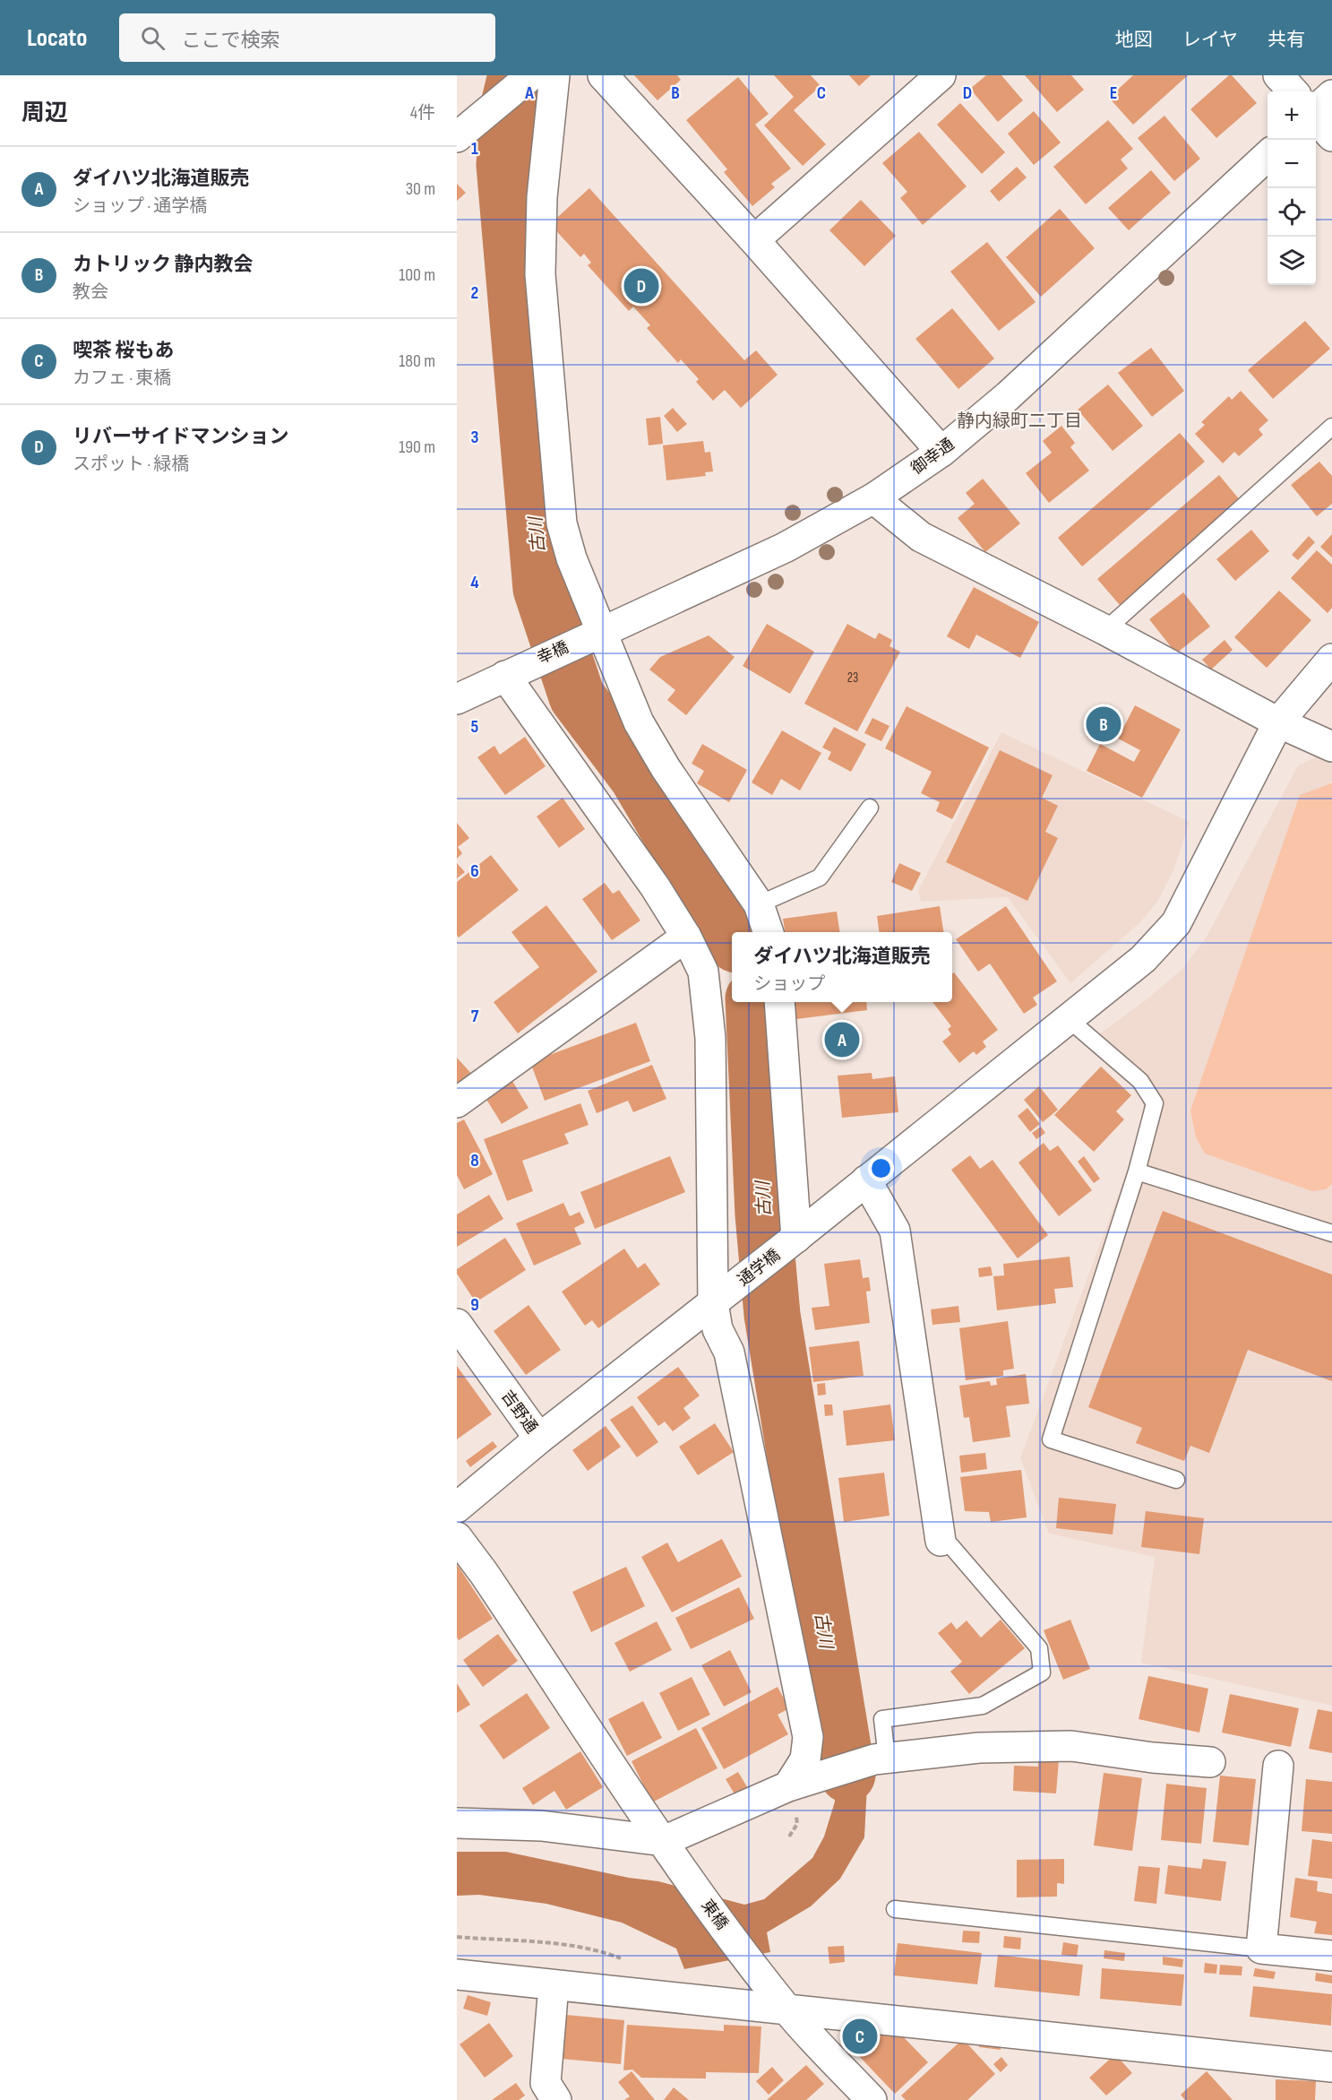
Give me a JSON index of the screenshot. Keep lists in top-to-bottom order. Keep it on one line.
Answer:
{"streets":{"street":["御幸通","幸橋","通学橋","吉野通","東橋"]},"crossings":[["御幸通","幸橋"],["通学橋","吉野通"]],"districts":["静内緑町二丁目"],"water":["古川"],"house_numbers":["23"],"page":{"header":"Locato","search":"ここで検索","nav":["地図","レイヤ","共有"],"heading":["周辺","4件"],"map_buttons":["+","−"],"list":[{"mark":"A","name":"ダイハツ北海道販売","note":"ショップ · 通学橋","value":"30 m"},{"mark":"B","name":"カトリック 静内教会","note":"教会","value":"100 m"},{"mark":"C","name":"喫茶 桜もあ","note":"カフェ · 東橋","value":"180 m"},{"mark":"D","name":"リバーサイドマンション","note":"スポット · 緑橋","value":"190 m"}],"pins":["D","B","A","C"],"popup":["ダイハツ北海道販売","ショップ"]},"grid":{"columns":["A","B","C","D","E"],"rows":["1","2","3","4","5","6","7","8","9"]}}
